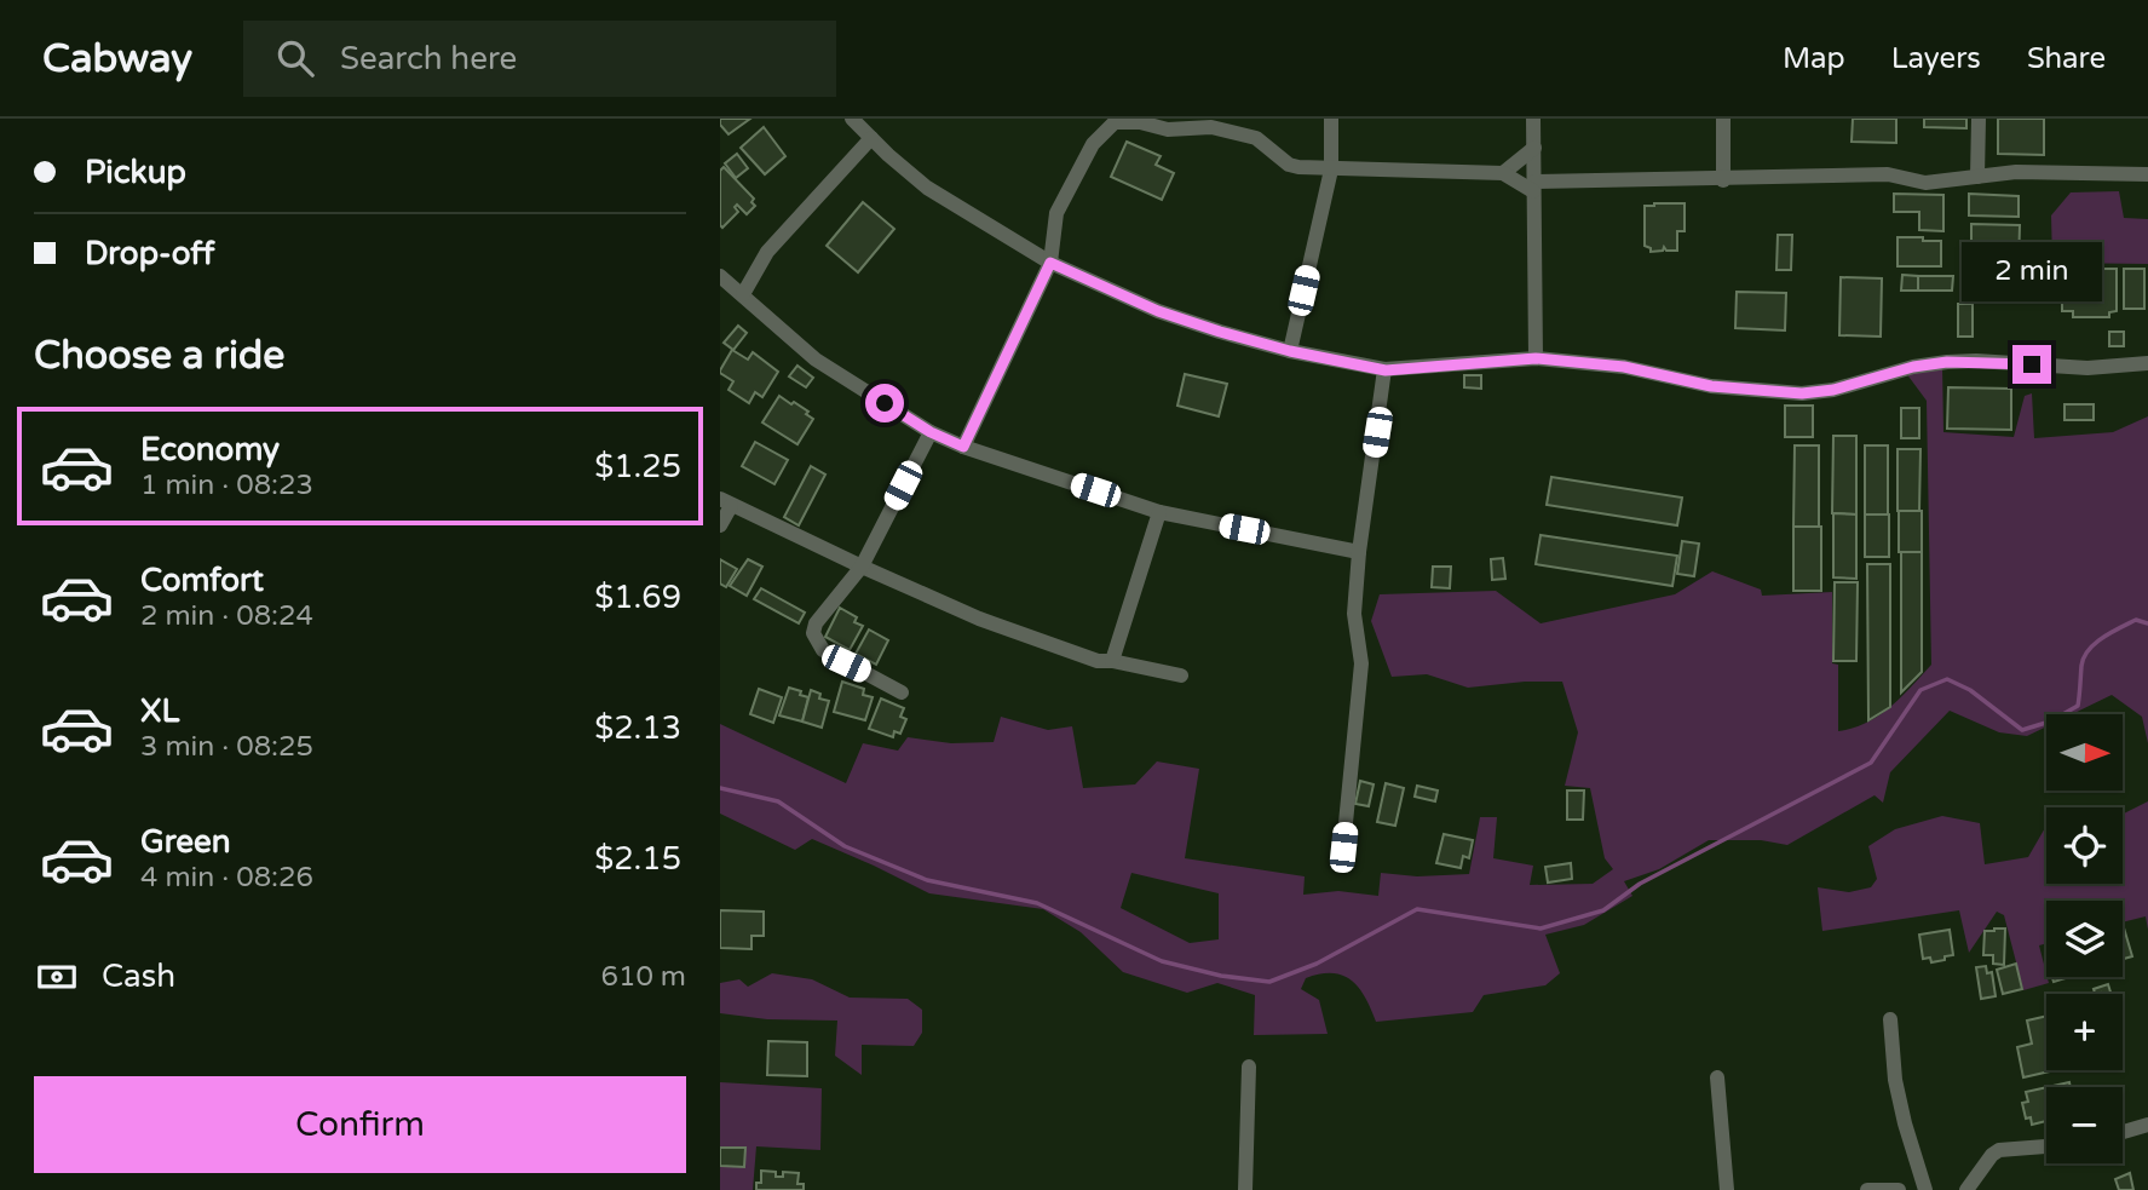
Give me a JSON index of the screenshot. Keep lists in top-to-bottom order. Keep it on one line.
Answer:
{"north":"right","page":{"header":"Cabway","search":"Search here","nav":["Map","Layers","Share"],"banner":["Pickup","Drop-off"],"bubble":"2 min","heading":"Choose a ride","list":[{"name":"Economy","note":"1 min · 08:23","value":"$1.25"},{"name":"Comfort","note":"2 min · 08:24","value":"$1.69"},{"name":"XL","note":"3 min · 08:25","value":"$2.13"},{"name":"Green","note":"4 min · 08:26","value":"$2.15"}],"map_buttons":["+","−"],"pay":["Cash","610 m"],"buttons":"Confirm"}}
